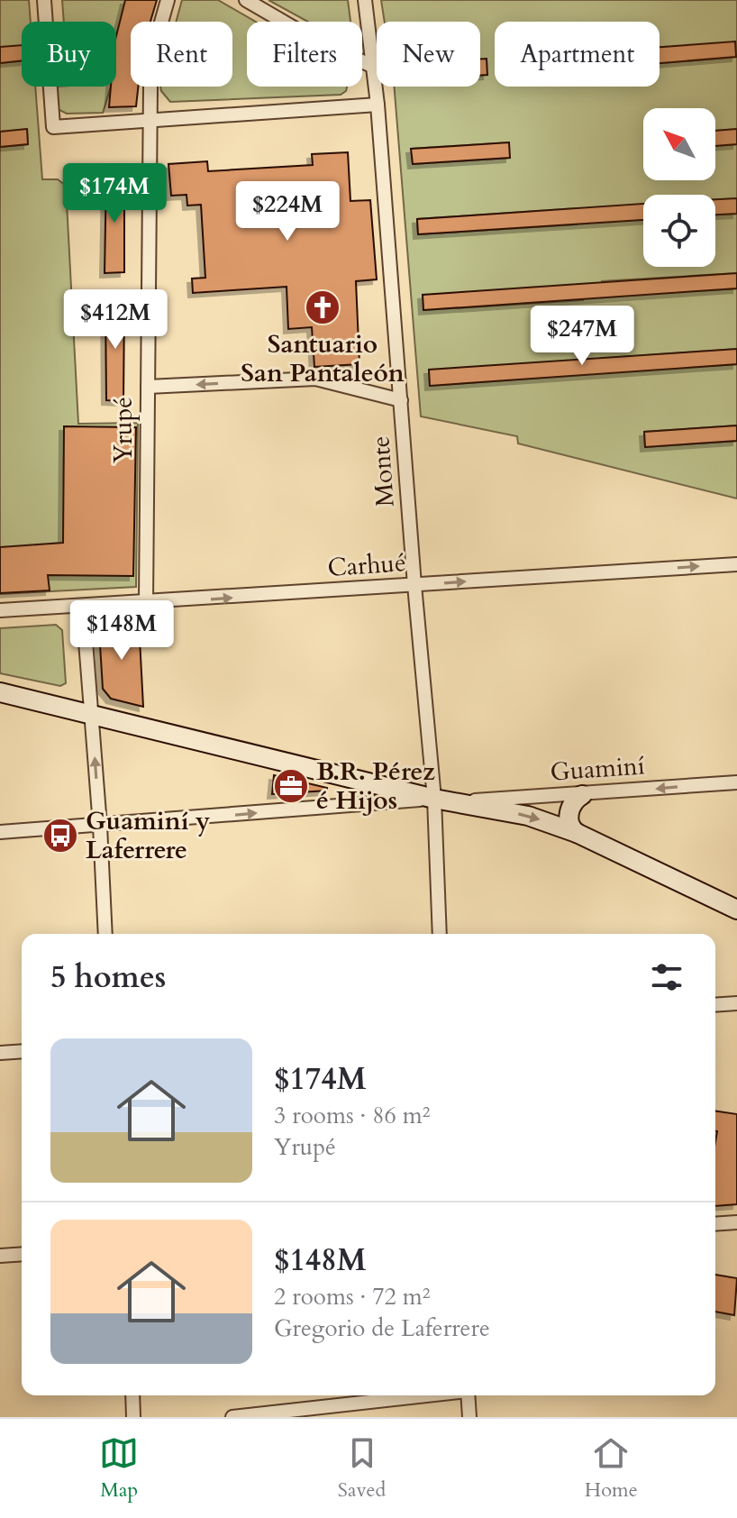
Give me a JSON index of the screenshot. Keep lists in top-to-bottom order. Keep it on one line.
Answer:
{"streets":{"street":["Yrupé","Monte","Carhué","Guaminí"]},"crossings":[["Yrupé","Carhué"],["Monte","Carhué"]],"one_way":["Carhué","Guaminí"],"places":{"church":["Santuario San Pantaleón"],"office":["B.R. Pérez é Hijos"],"bus stop":["Guaminí y Laferrere"]},"north":"top left","page":{"chip":["Buy","Rent","Filters","New","Apartment"],"price":["$174M","$224M","$412M","$247M","$148M"],"heading":"5 homes","list":[{"name":"$174M","note":"3 rooms · 86 m² · Yrupé"},{"name":"$148M","note":"2 rooms · 72 m² · Gregorio de Laferrere"}],"tabs":["Map","Saved","Home"]}}
